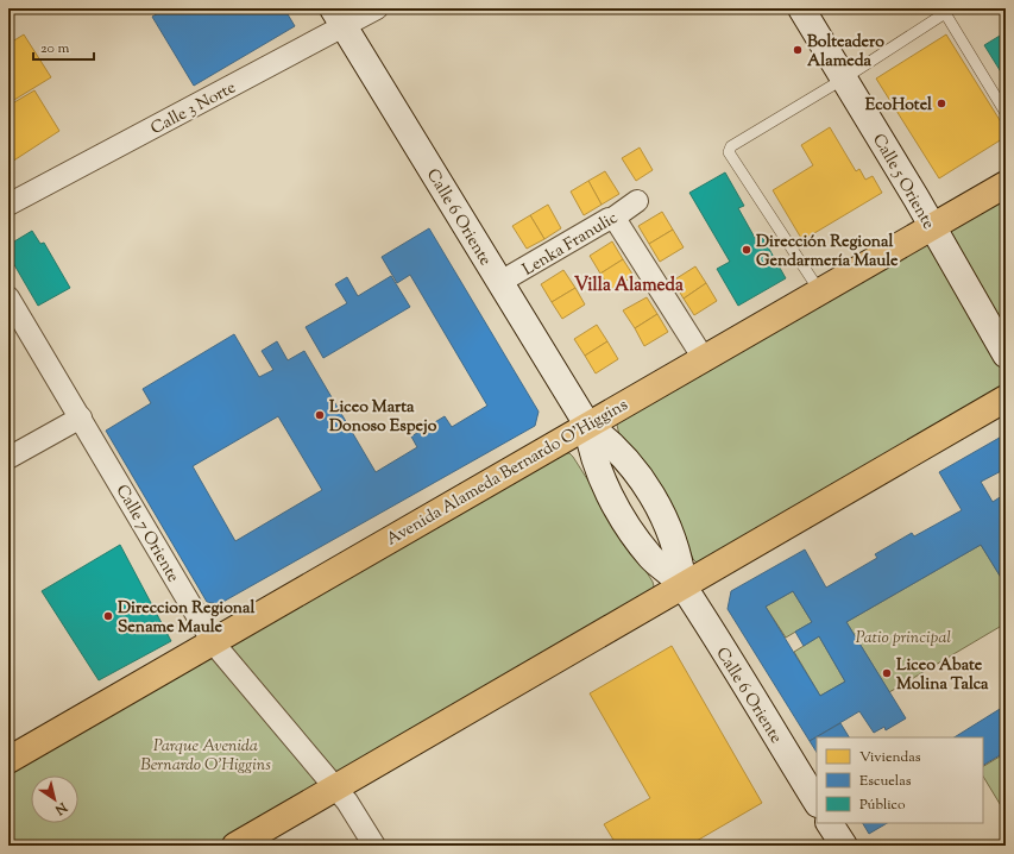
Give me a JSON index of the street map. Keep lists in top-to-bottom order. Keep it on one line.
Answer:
{"streets":{"main road":["Calle 5 Oriente","Calle 6 Oriente","Avenida Alameda Bernardo O'Higgins"],"street":["Calle 3 Norte","Lenka Franulic","Calle 7 Oriente"]},"crossings":[["Calle 3 Norte","Calle 6 Oriente"],["Calle 5 Oriente","Avenida Alameda Bernardo O'Higgins"],["Calle 6 Oriente","Lenka Franulic"],["Calle 6 Oriente","Avenida Alameda Bernardo O'Higgins"],["Avenida Alameda Bernardo O'Higgins","Calle 7 Oriente"]],"districts":["Villa Alameda"],"parks":["Patio principal","Parque Avenida Bernardo O'Higgins"],"places":["Bolteadero Alameda","EcoHotel","Dirección Regional Gendarmería Maule","Liceo Marta Donoso Espejo","Direccion Regional Sename Maule","Liceo Abate Molina Talca"],"legend":["Viviendas","Escuelas","Público"],"scale_bar":"20 m","north":"bottom right"}
